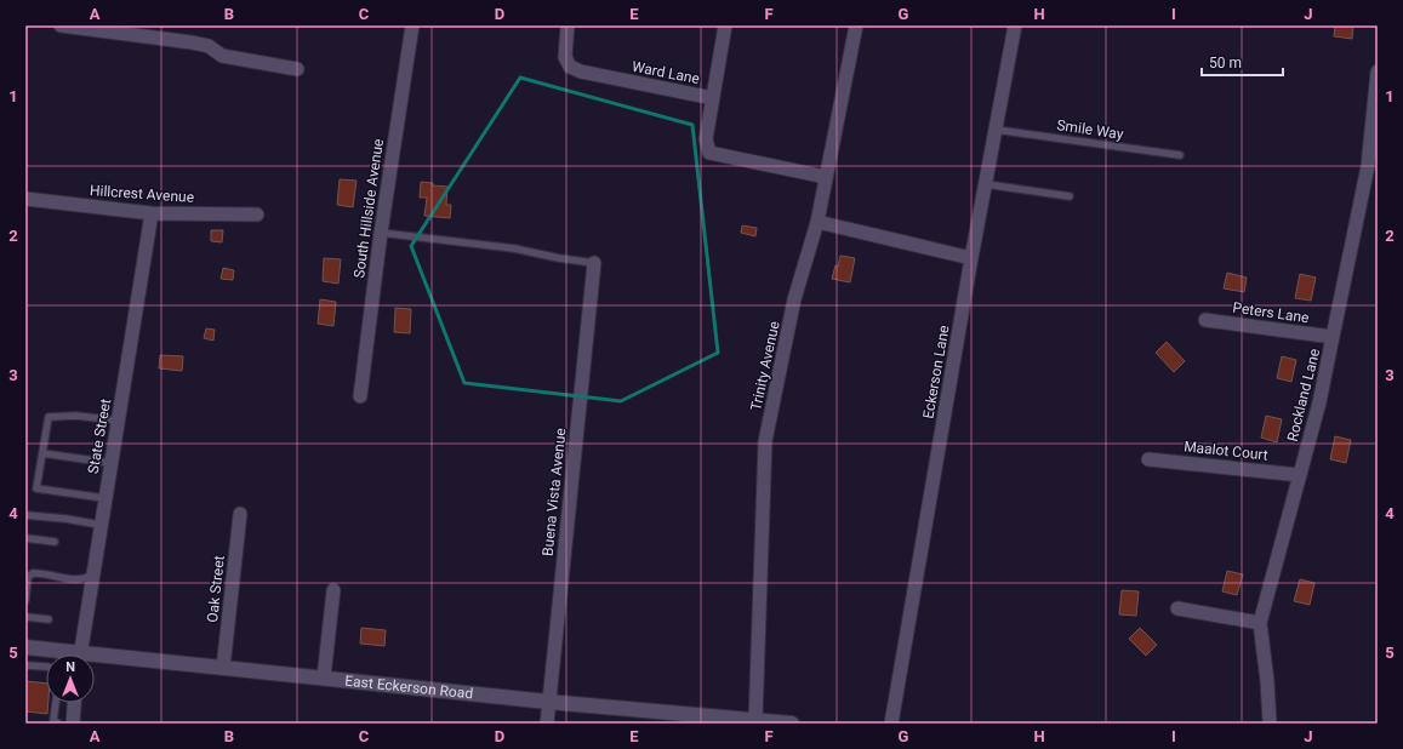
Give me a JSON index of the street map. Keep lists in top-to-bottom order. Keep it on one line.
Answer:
{"streets":{"street":["Ward Lane","Hillcrest Avenue","South Hillside Avenue","Peters Lane","Trinity Avenue","Eckerson Lane","Rockland Lane","State Street","Maalot Court","Buena Vista Avenue","Oak Street","East Eckerson Road"],"lane":["Smile Way"]},"crossings":[["Ward Lane","Trinity Avenue"],["Smile Way","Eckerson Lane"],["Hillcrest Avenue","State Street"],["Peters Lane","Rockland Lane"],["Trinity Avenue","East Eckerson Road"],["Rockland Lane","Maalot Court"],["Buena Vista Avenue","East Eckerson Road"],["Oak Street","East Eckerson Road"]],"scale_bar":"50 m","north":"top","grid":{"columns":["A","B","C","D","E","F","G","H","I","J"],"rows":["1","2","3","4","5"]}}
